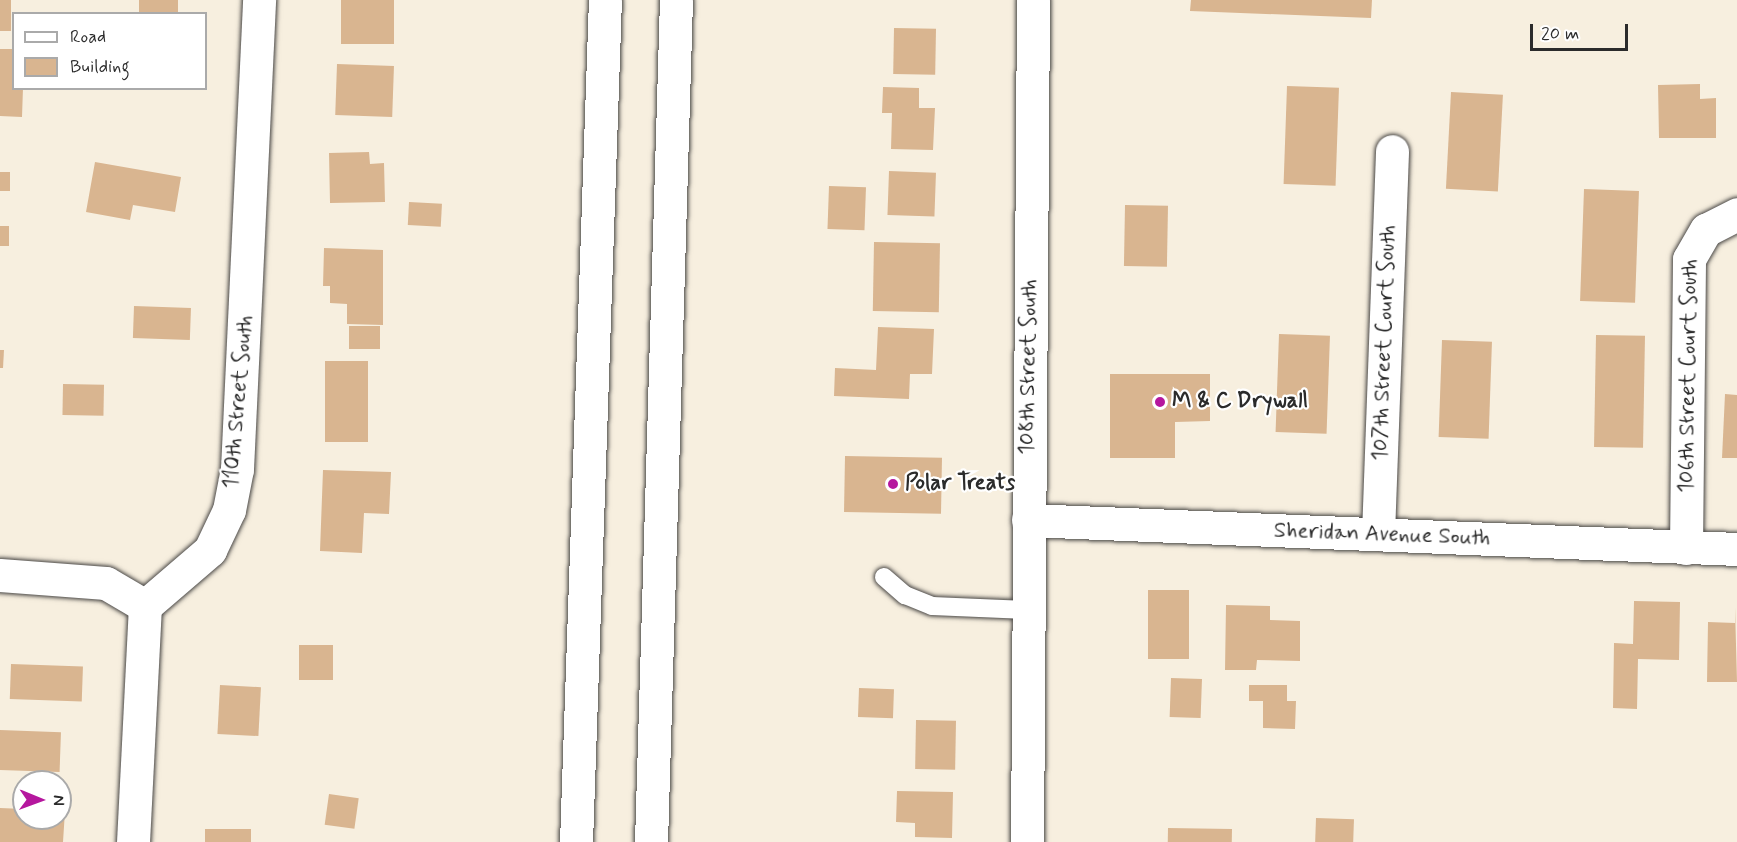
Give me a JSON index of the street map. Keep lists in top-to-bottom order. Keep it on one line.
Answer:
{"streets":{"main road":["107th Street Court South","108th Street South","106th Street Court South","110th Street South","Sheridan Avenue South"]},"crossings":[["107th Street Court South","Sheridan Avenue South"],["108th Street South","Sheridan Avenue South"],["106th Street Court South","Sheridan Avenue South"]],"places":["M & C Drywall","Polar Treats"],"legend":["Road","Building"],"scale_bar":"20 m","north":"right"}
